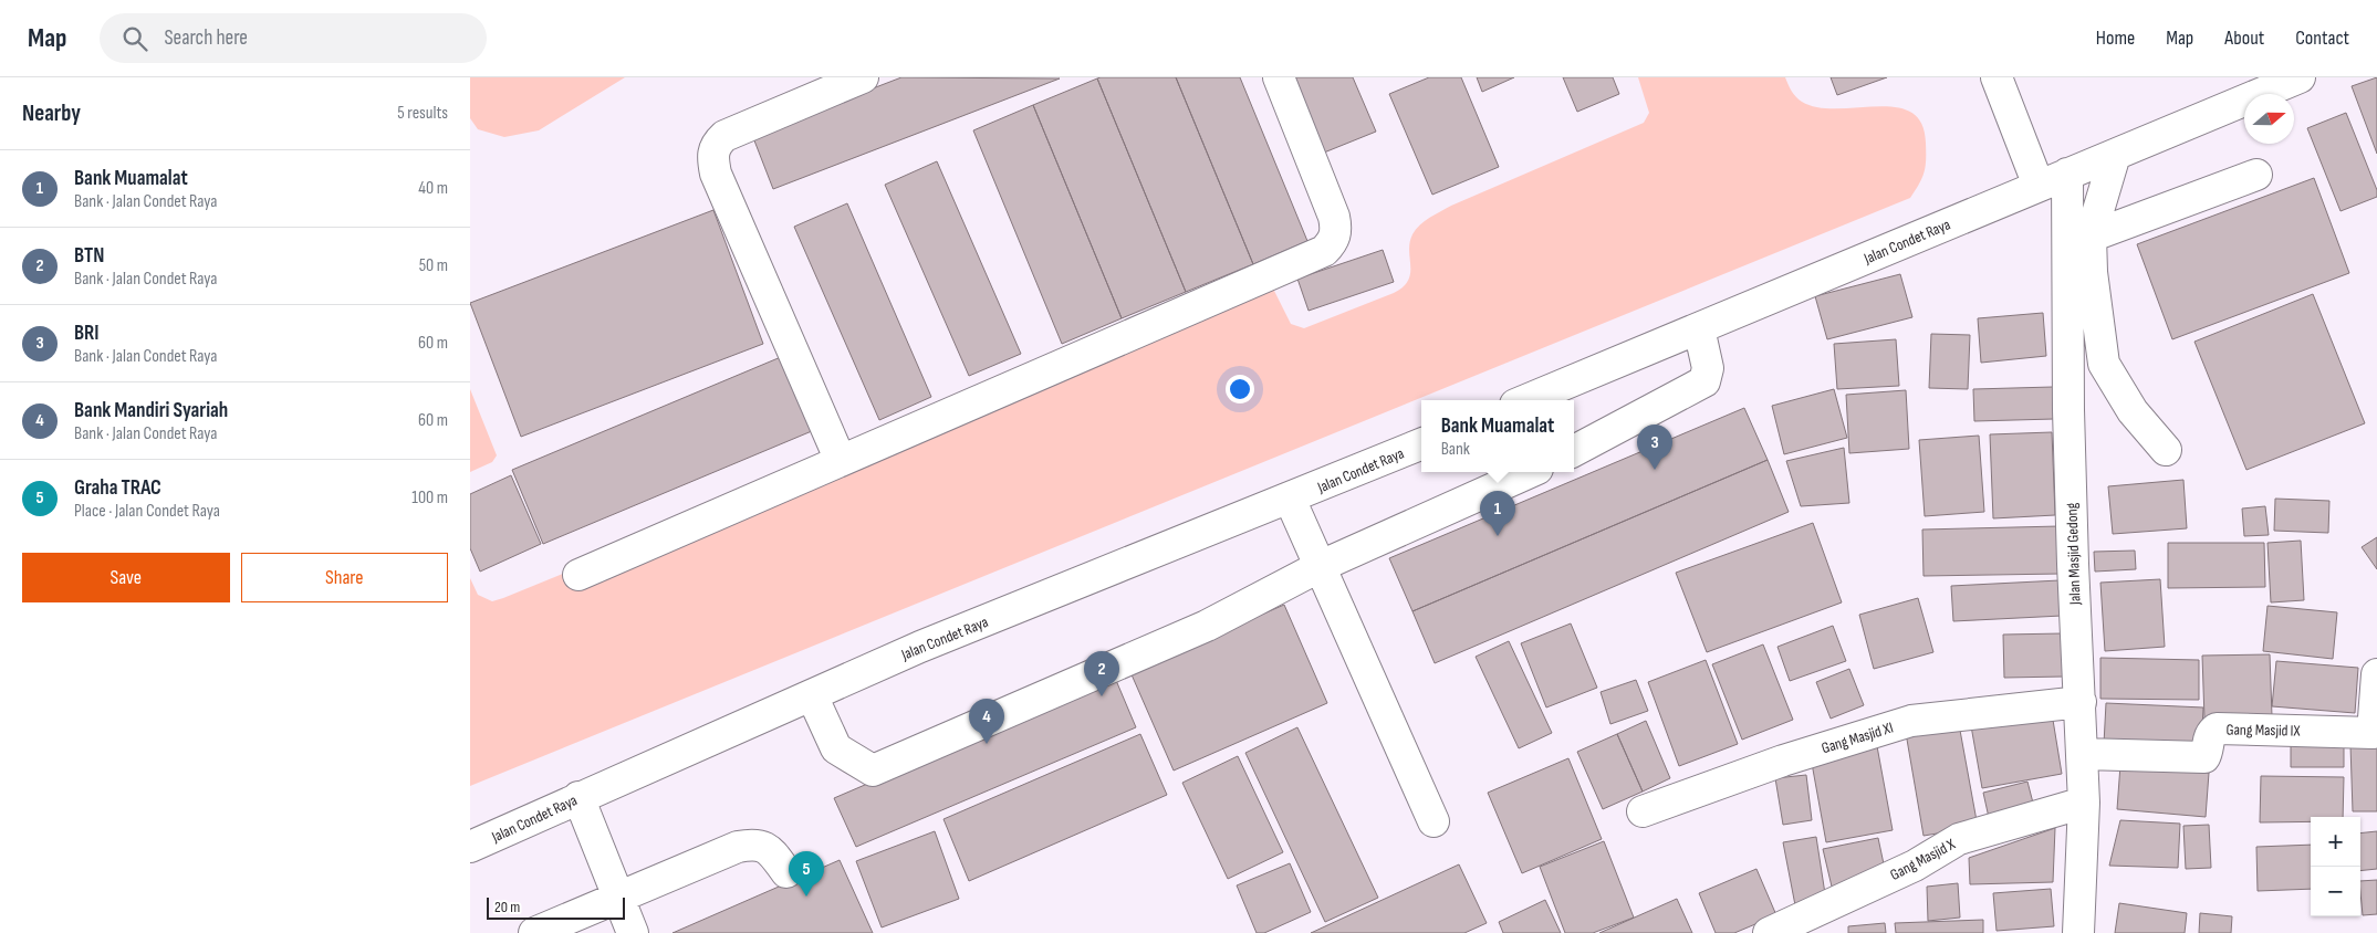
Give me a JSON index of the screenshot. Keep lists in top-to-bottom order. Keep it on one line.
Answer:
{"streets":{"street":["Jalan Condet Raya","Jalan Masjid Gedong","Gang Masjid IX","Gang Masjid XI","Gang Masjid X"]},"crossings":[["Jalan Condet Raya","Jalan Masjid Gedong"],["Jalan Masjid Gedong","Gang Masjid IX"],["Jalan Masjid Gedong","Gang Masjid XI"],["Jalan Masjid Gedong","Gang Masjid X"]],"scale_bar":"20 m","north":"right","page":{"header":"Map","search":"Search here","nav":["Home","Map","About","Contact"],"heading":["Nearby","5 results"],"list":[{"mark":"1","name":"Bank Muamalat","note":"Bank · Jalan Condet Raya","value":"40 m"},{"mark":"2","name":"BTN","note":"Bank · Jalan Condet Raya","value":"50 m"},{"mark":"3","name":"BRI","note":"Bank · Jalan Condet Raya","value":"60 m"},{"mark":"4","name":"Bank Mandiri Syariah","note":"Bank · Jalan Condet Raya","value":"60 m"},{"mark":"5","name":"Graha TRAC","note":"Place · Jalan Condet Raya","value":"100 m"}],"popup":["Bank Muamalat","Bank"],"pins":["3","1","2","4","5"],"buttons":["Save","Share"],"map_buttons":["+","−"],"scale":"20 m"}}
